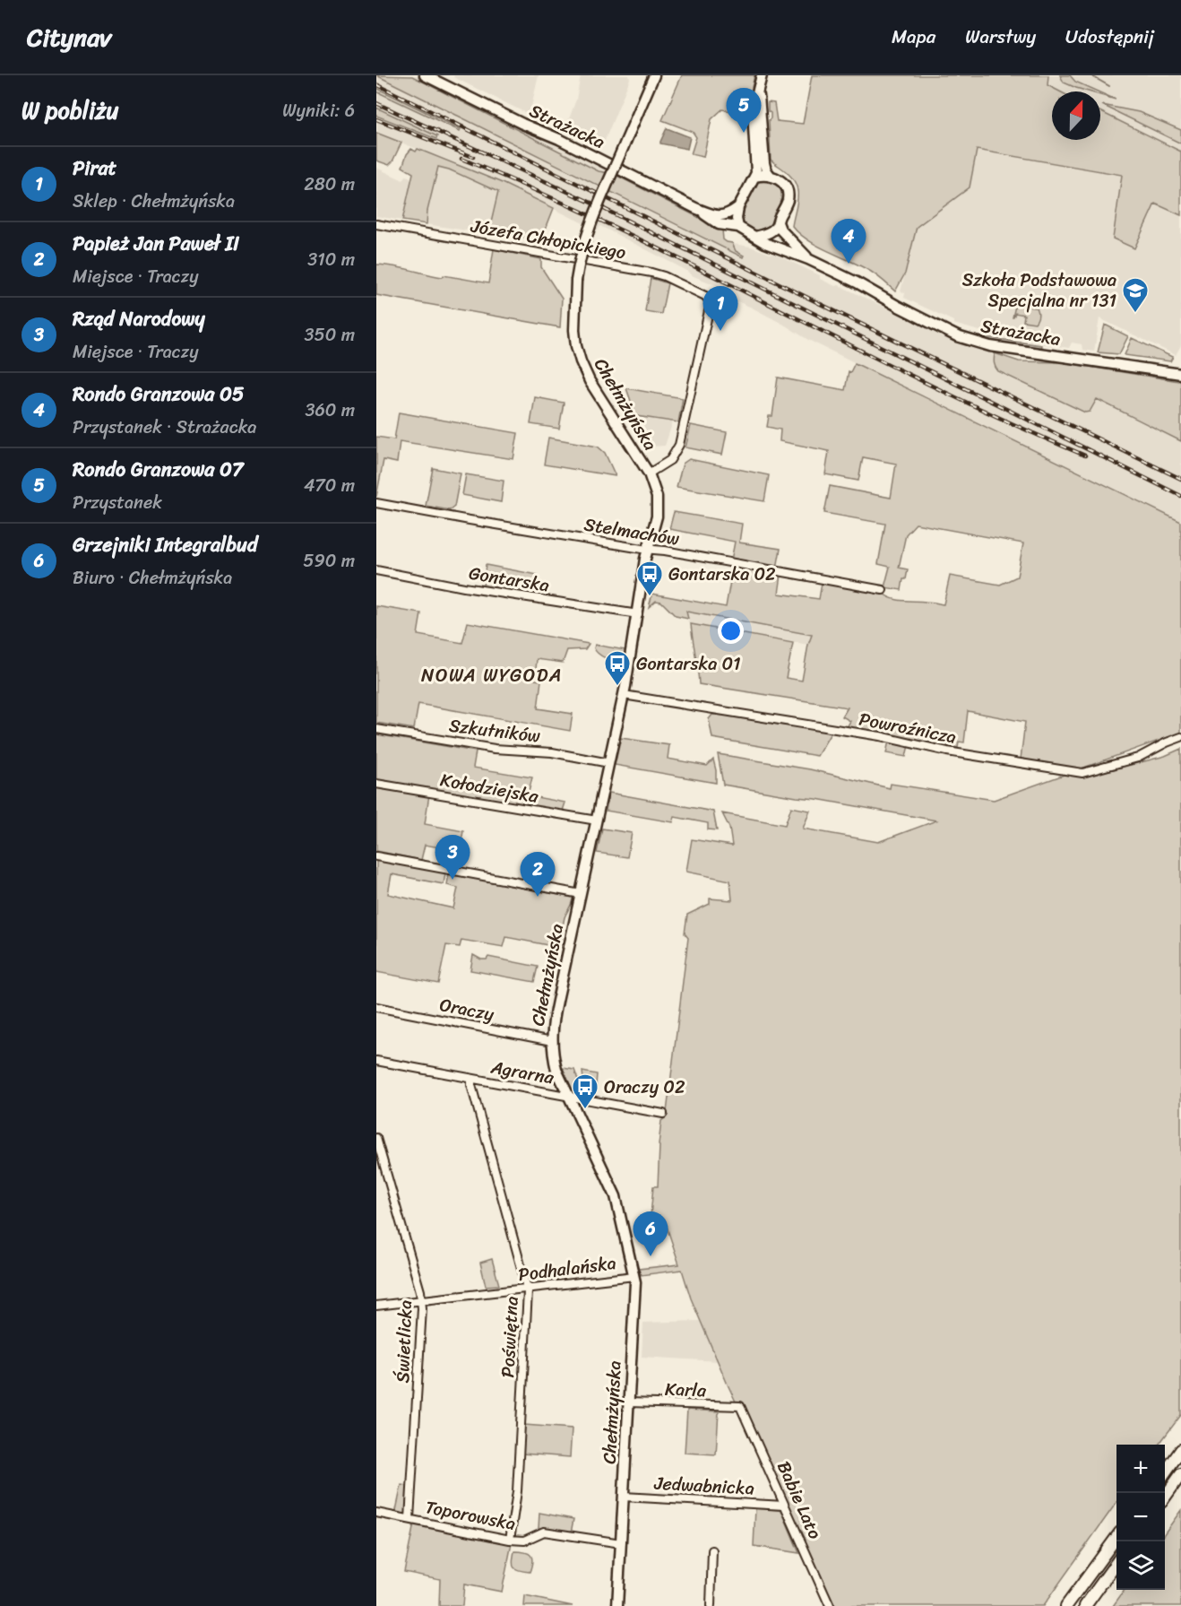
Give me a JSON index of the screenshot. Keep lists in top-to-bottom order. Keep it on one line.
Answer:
{"streets":{"street":["Strażacka","Józefa Chłopickiego","Chełmżyńska","Stelmachów","Gontarska","Powroźnicza","Szkutników","Kołodziejska","Oraczy","Agrarna","Podhalańska","Poświętna","Świetlicka","Karla","Jedwabnicka","Babie Lato","Toporowska"]},"crossings":[["Józefa Chłopickiego","Chełmżyńska"],["Chełmżyńska","Stelmachów"],["Chełmżyńska","Gontarska"],["Chełmżyńska","Powroźnicza"],["Chełmżyńska","Szkutników"],["Chełmżyńska","Kołodziejska"],["Chełmżyńska","Oraczy"],["Chełmżyńska","Agrarna"],["Chełmżyńska","Podhalańska"],["Chełmżyńska","Karla"],["Chełmżyńska","Jedwabnicka"],["Chełmżyńska","Toporowska"],["Agrarna","Poświętna"],["Podhalańska","Poświętna"],["Podhalańska","Świetlicka"],["Poświętna","Toporowska"],["Świetlicka","Toporowska"],["Karla","Babie Lato"],["Jedwabnicka","Babie Lato"]],"districts":["NOWA WYGODA"],"places":{"school or university":["Szkoła Podstawowa Specjalna nr 131"],"bus stop":["Gontarska 02","Gontarska 01","Oraczy 02"]},"north":"top","page":{"header":"Citynav","nav":["Mapa","Warstwy","Udostępnij"],"heading":["W pobliżu","Wyniki: 6"],"pins":["5","4","1","3","2","6"],"list":[{"mark":"1","name":"Pirat","note":"Sklep · Chełmżyńska","value":"280 m"},{"mark":"2","name":"Papież Jan Paweł II","note":"Miejsce · Traczy","value":"310 m"},{"mark":"3","name":"Rząd Narodowy","note":"Miejsce · Traczy","value":"350 m"},{"mark":"4","name":"Rondo Granzowa 05","note":"Przystanek · Strażacka","value":"360 m"},{"mark":"5","name":"Rondo Granzowa 07","note":"Przystanek","value":"470 m"},{"mark":"6","name":"Grzejniki Integralbud","note":"Biuro · Chełmżyńska","value":"590 m"}],"map_buttons":["+","−"]}}
